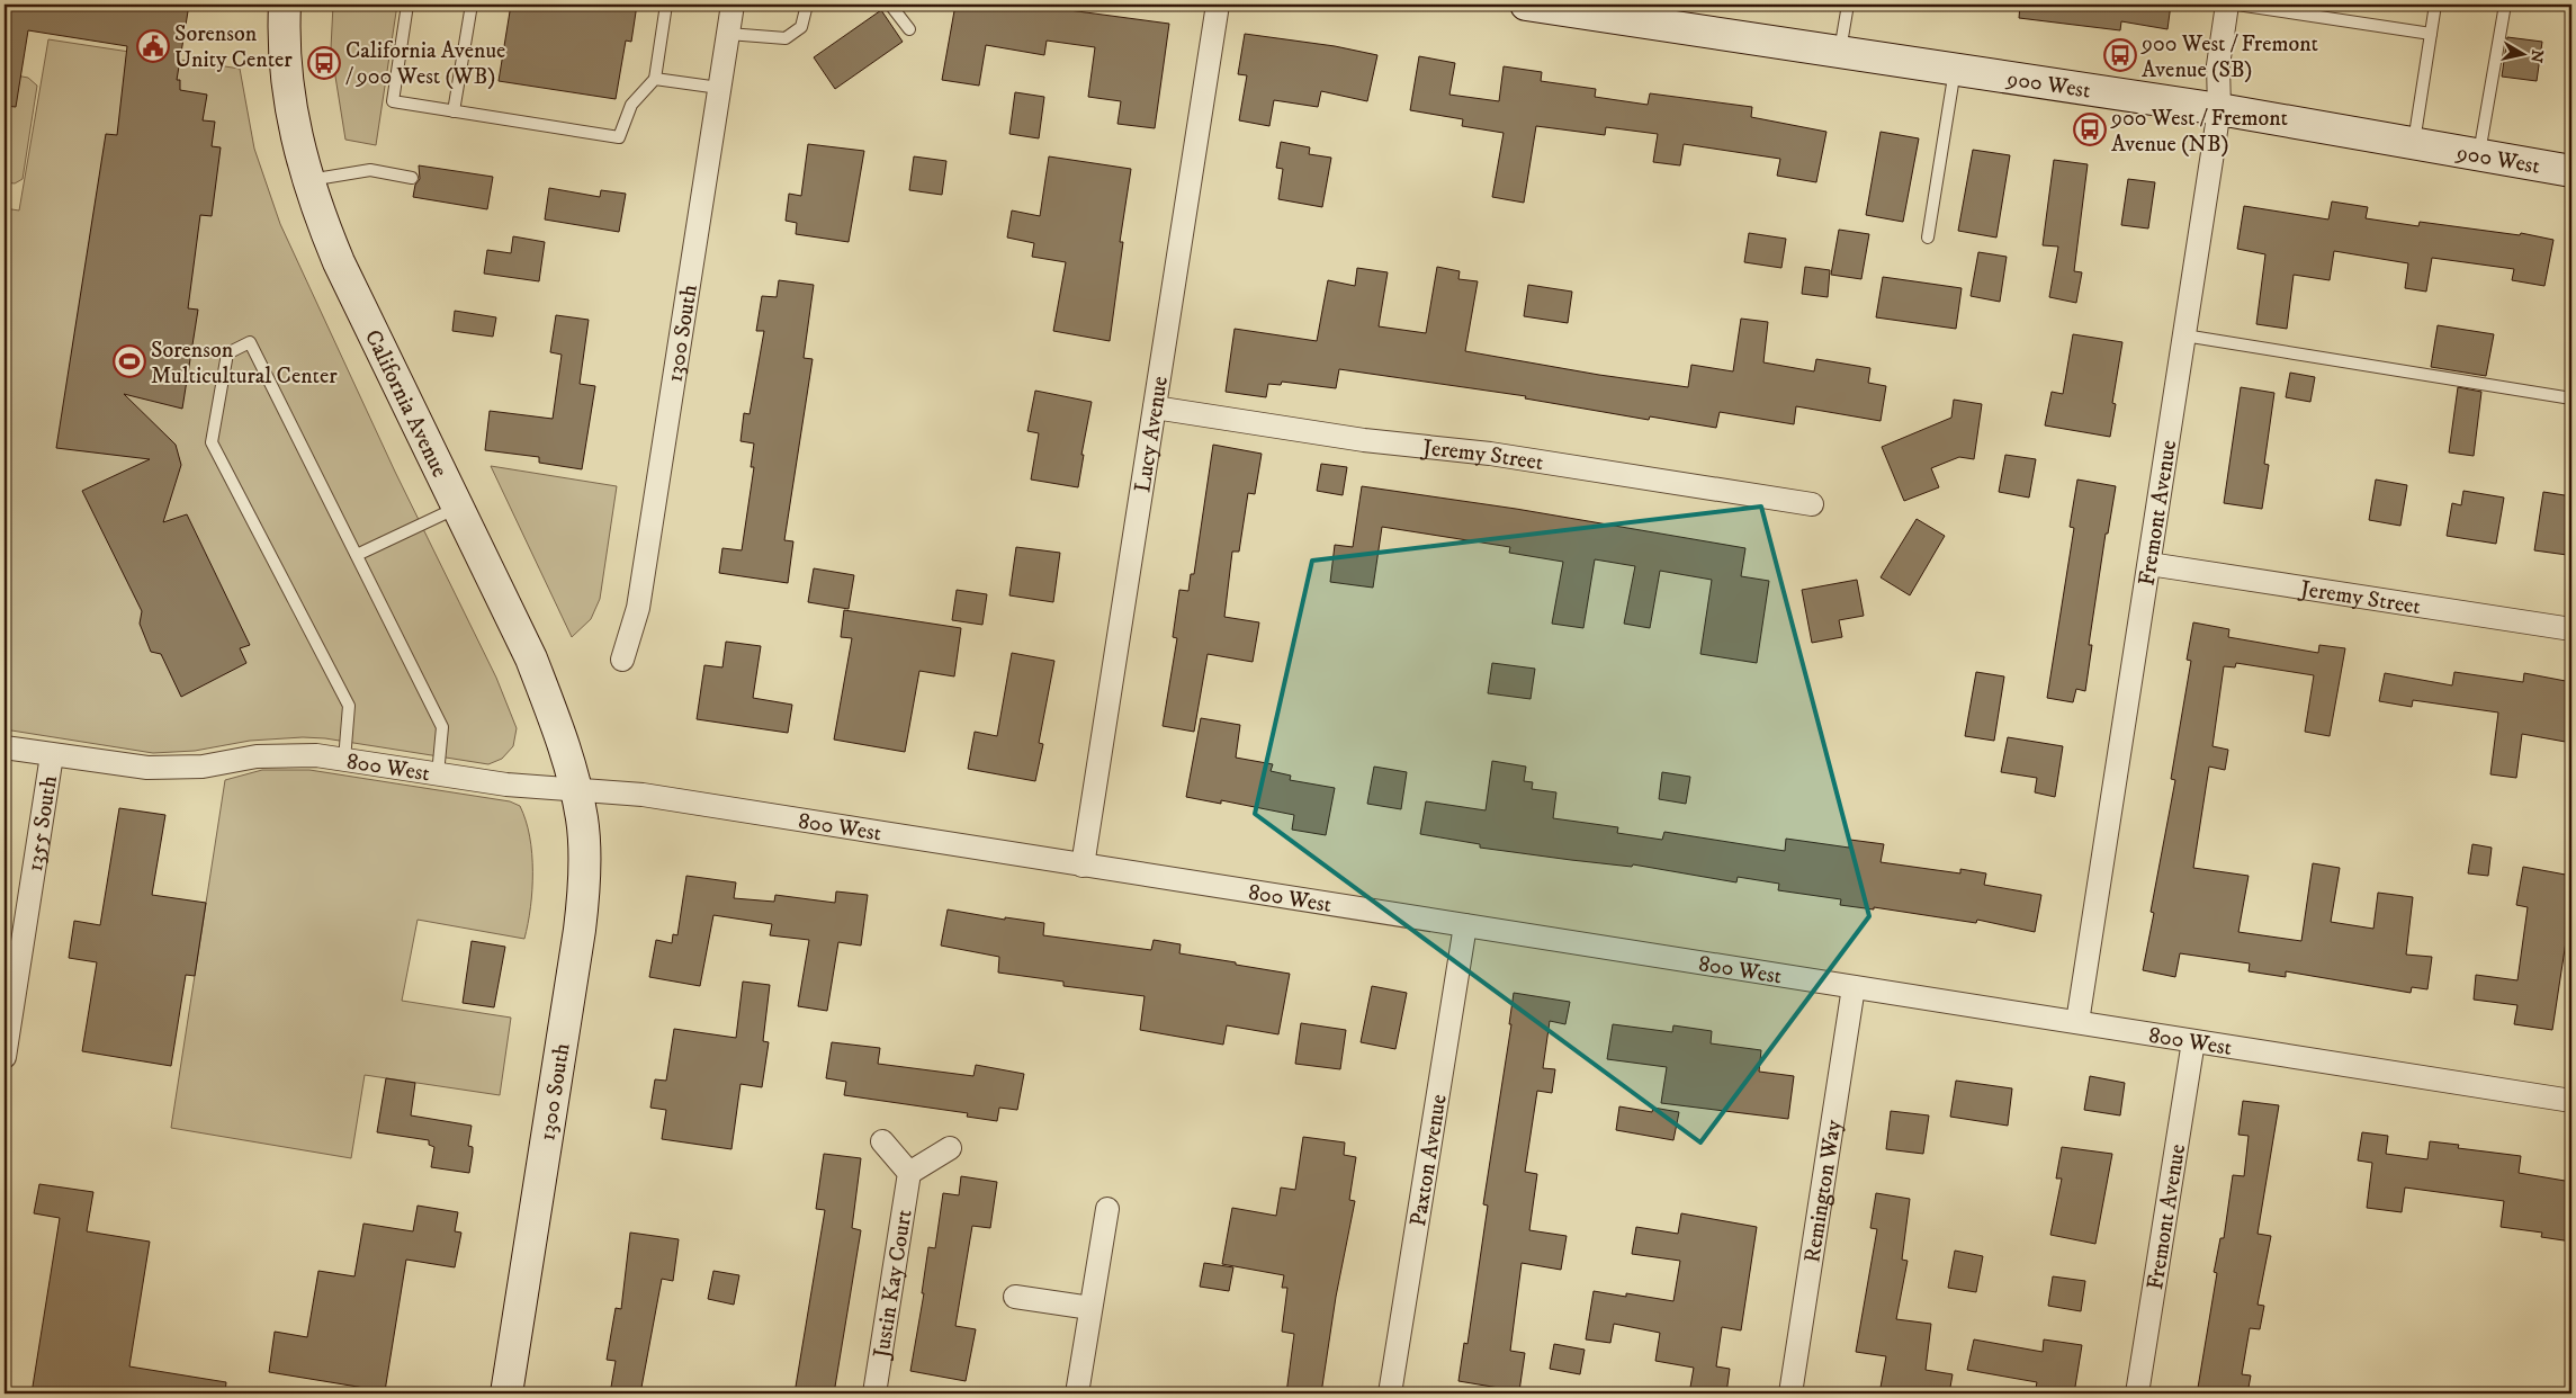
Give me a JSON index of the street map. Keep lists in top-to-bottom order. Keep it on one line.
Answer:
{"streets":{"main road":["900 West","1300 South","California Avenue"],"street":["Lucy Avenue","Jeremy Street","Fremont Avenue","800 West","1355 South","Paxton Avenue","Remington Way","Justin Kay Court"]},"crossings":[["900 West","Fremont Avenue"],["1300 South","California Avenue"],["1300 South","800 West"],["California Avenue","800 West"],["Lucy Avenue","Jeremy Street"],["Lucy Avenue","800 West"],["Jeremy Street","Fremont Avenue"],["Fremont Avenue","800 West"],["800 West","1355 South"],["800 West","Paxton Avenue"],["800 West","Remington Way"]],"places":{"public building":["Sorenson Unity Center"],"bus stop":["900 West / Fremont Avenue (SB)","California Avenue / 900 West (WB)","900 West / Fremont Avenue (NB)"],"sports":["Sorenson Multicultural Center"]},"north":"right"}
